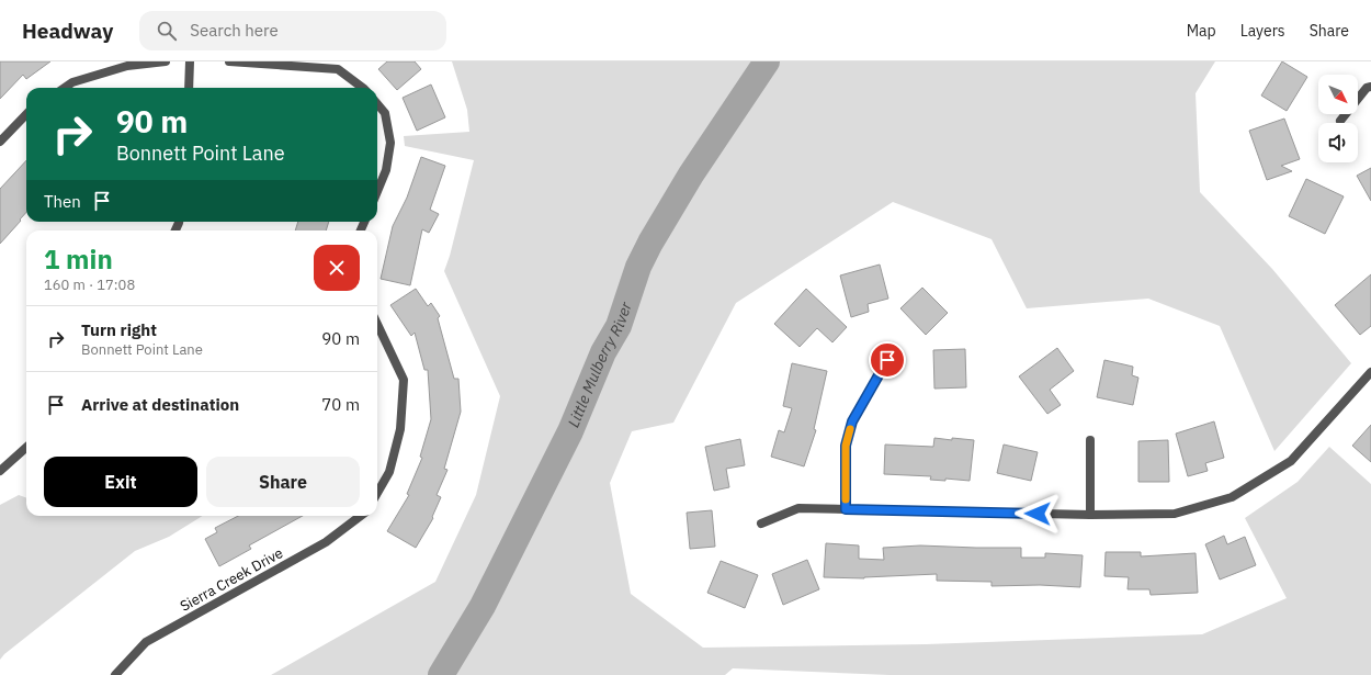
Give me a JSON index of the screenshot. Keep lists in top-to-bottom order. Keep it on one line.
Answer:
{"streets":{"street":["Sierra Creek Drive"]},"water":["Little Mulberry River"],"north":"bottom right","page":{"header":"Headway","search":"Search here","nav":["Map","Layers","Share"],"turn":["90 m","Bonnett Point Lane"],"then":"Then","heading":["1 min","160 m · 17:08"],"list":[{"name":"Turn right","note":"Bonnett Point Lane","value":"90 m"},{"name":"Arrive at destination","value":"70 m"}],"buttons":["Exit","Share"]}}
